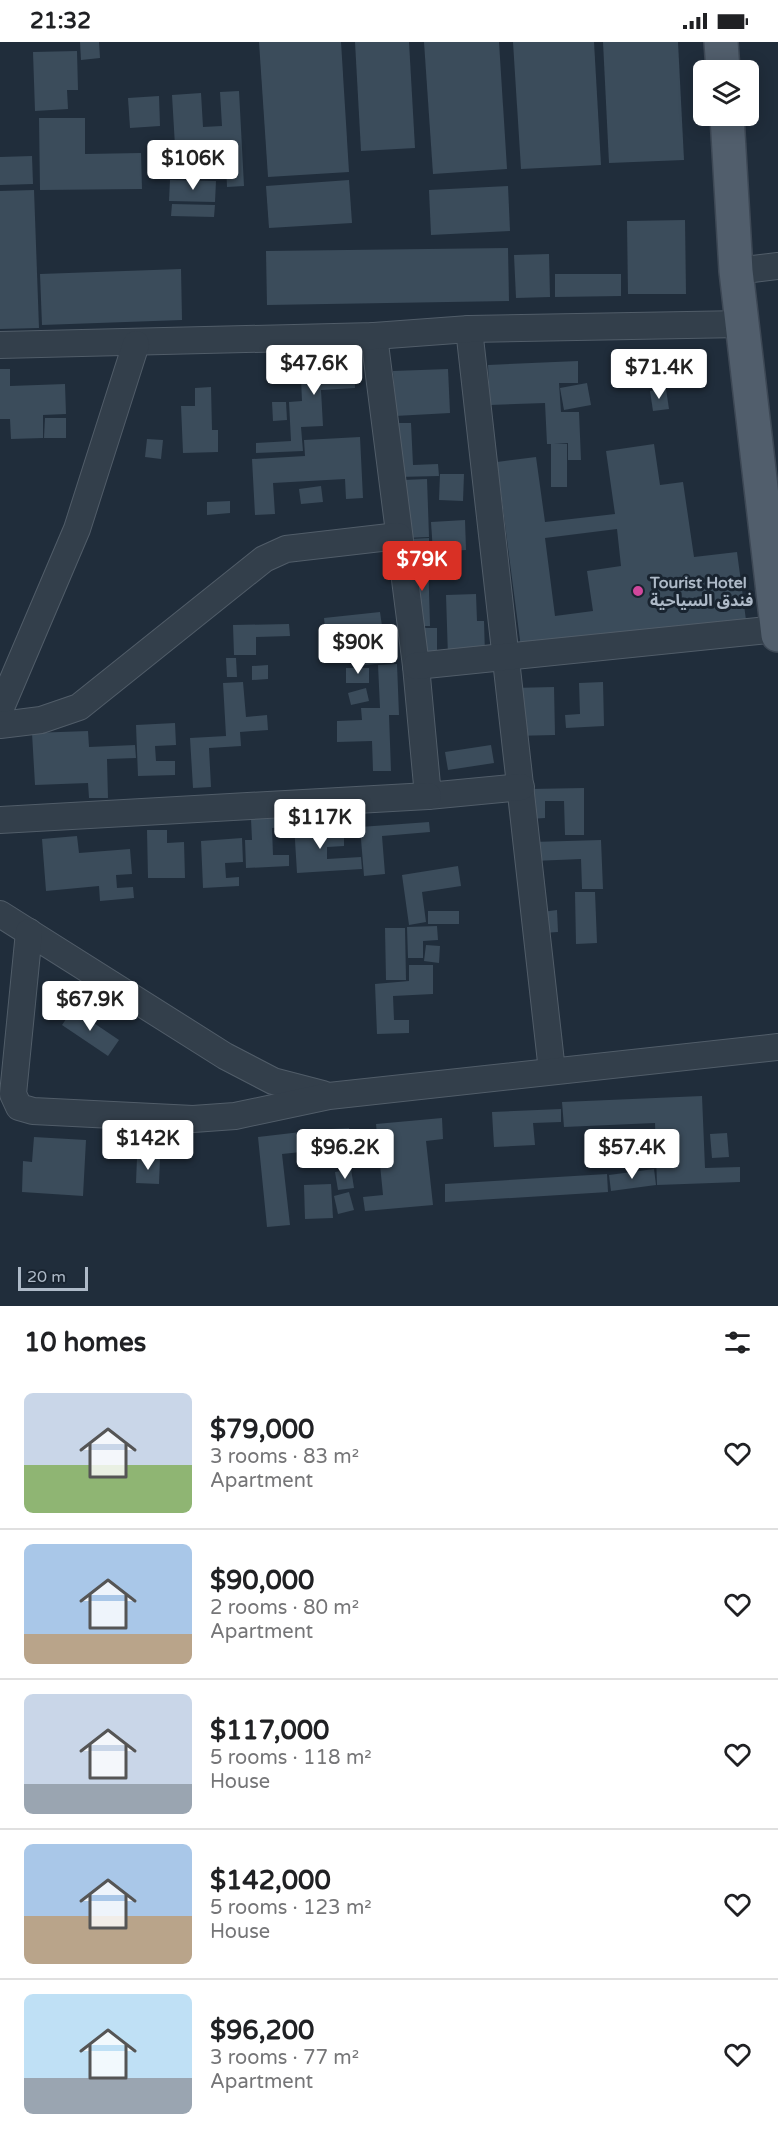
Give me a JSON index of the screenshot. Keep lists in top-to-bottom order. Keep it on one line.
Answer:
{"places":["Tourist Hotel فندق السياحية"],"scale_bar":"20 m","page":{"status":"21:32","price":["$106K","$47.6K","$71.4K","$79K","$90K","$117K","$67.9K","$142K","$96.2K","$57.4K"],"scale":"20 m","heading":"10 homes","list":[{"name":"$79,000","note":"3 rooms · 83 m² · Apartment"},{"name":"$90,000","note":"2 rooms · 80 m² · Apartment"},{"name":"$117,000","note":"5 rooms · 118 m² · House"},{"name":"$142,000","note":"5 rooms · 123 m² · House"},{"name":"$96,200","note":"3 rooms · 77 m² · Apartment"}]}}
